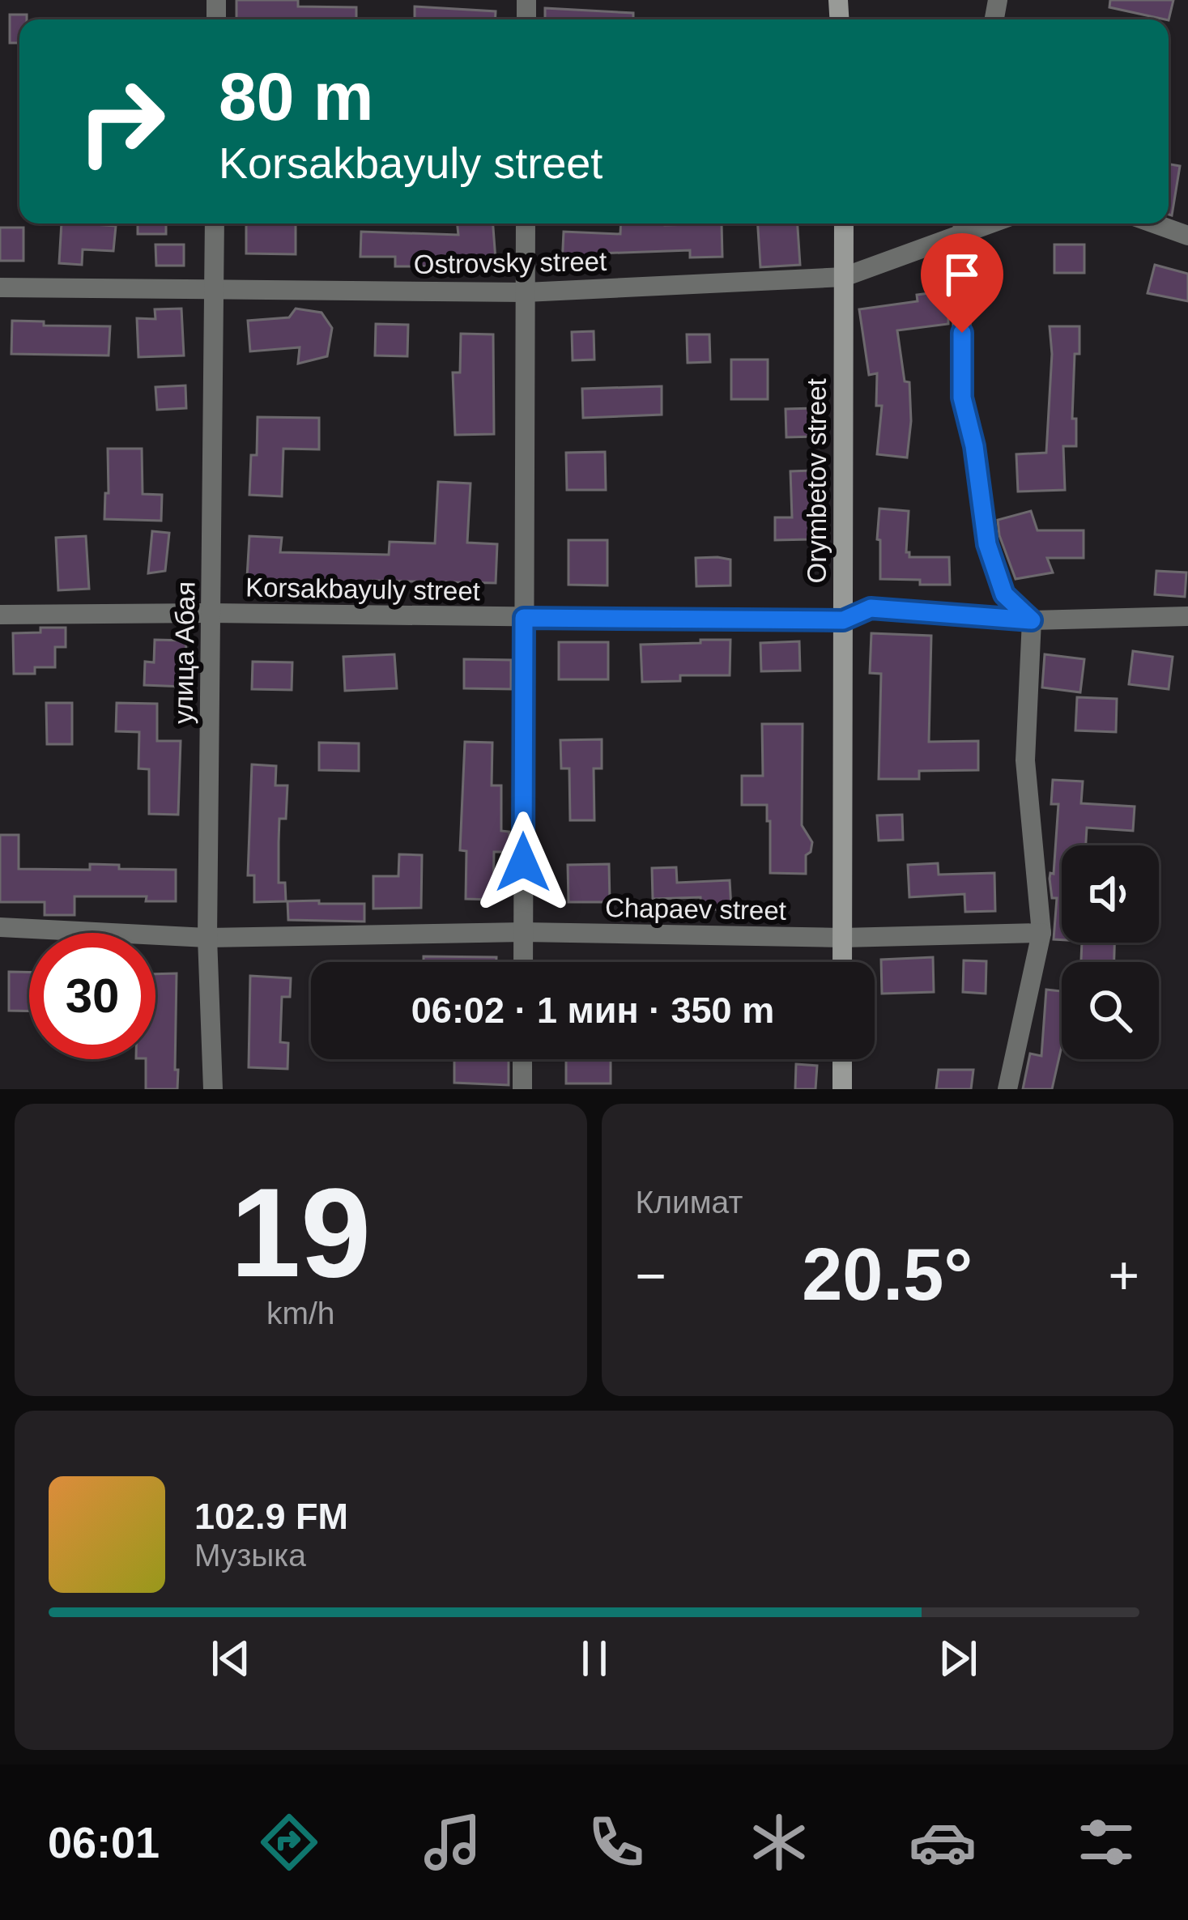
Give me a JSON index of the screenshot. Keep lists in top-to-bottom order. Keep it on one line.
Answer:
{"streets":{"main road":["Orymbetov street"],"street":["Ostrovsky street","Korsakbayuly street","улица Абая","Chapaev street"]},"crossings":[["Ostrovsky street","Orymbetov street"],["Ostrovsky street","улица Абая"],["Orymbetov street","Korsakbayuly street"],["Orymbetov street","Chapaev street"],["Korsakbayuly street","улица Абая"],["улица Абая","Chapaev street"]],"page":{"turn":["80 m","Korsakbayuly street"],"limit":"30","trip":"06:02 · 1 мин · 350 m","tile":[["19","km/h"],"Климат"],"heat":["−","20.5°","+"],"song":["102.9 FM","Музыка"],"tabs":"06:01"}}
